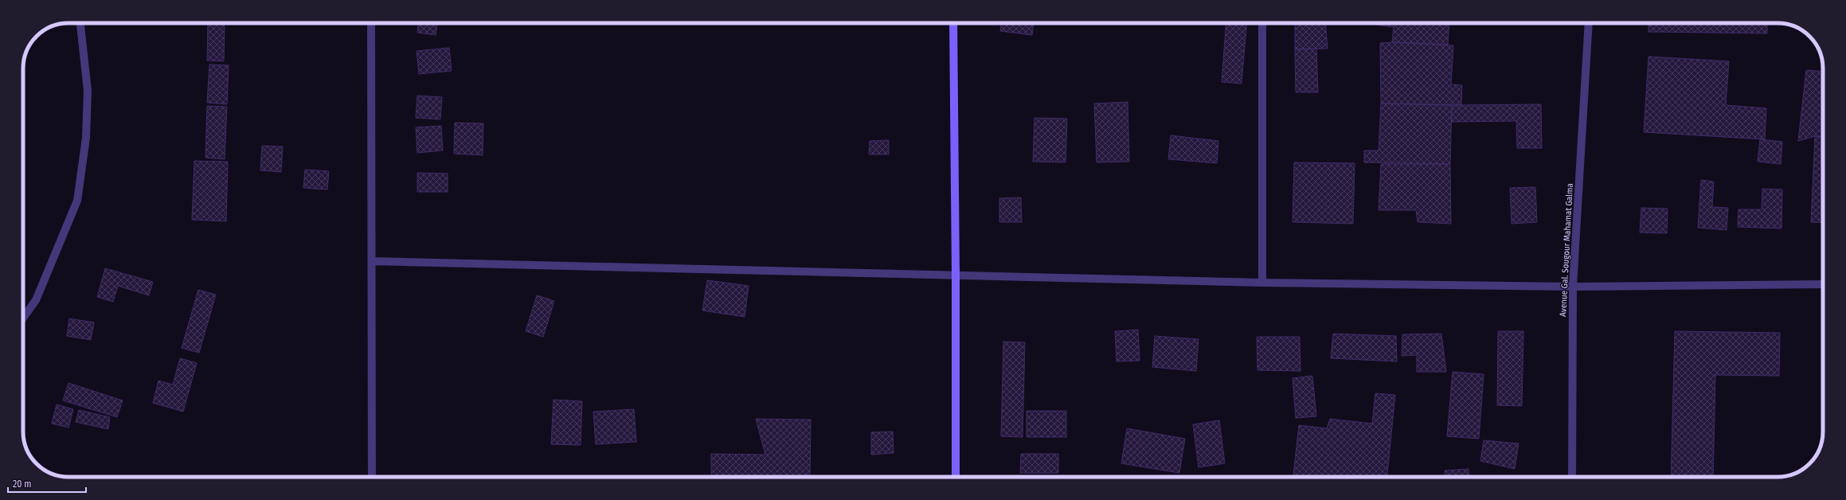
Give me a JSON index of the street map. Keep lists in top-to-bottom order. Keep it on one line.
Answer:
{"streets":{"street":["Avenue Gal. Sougour Mahamat Galma"]},"scale_bar":"20 m"}
